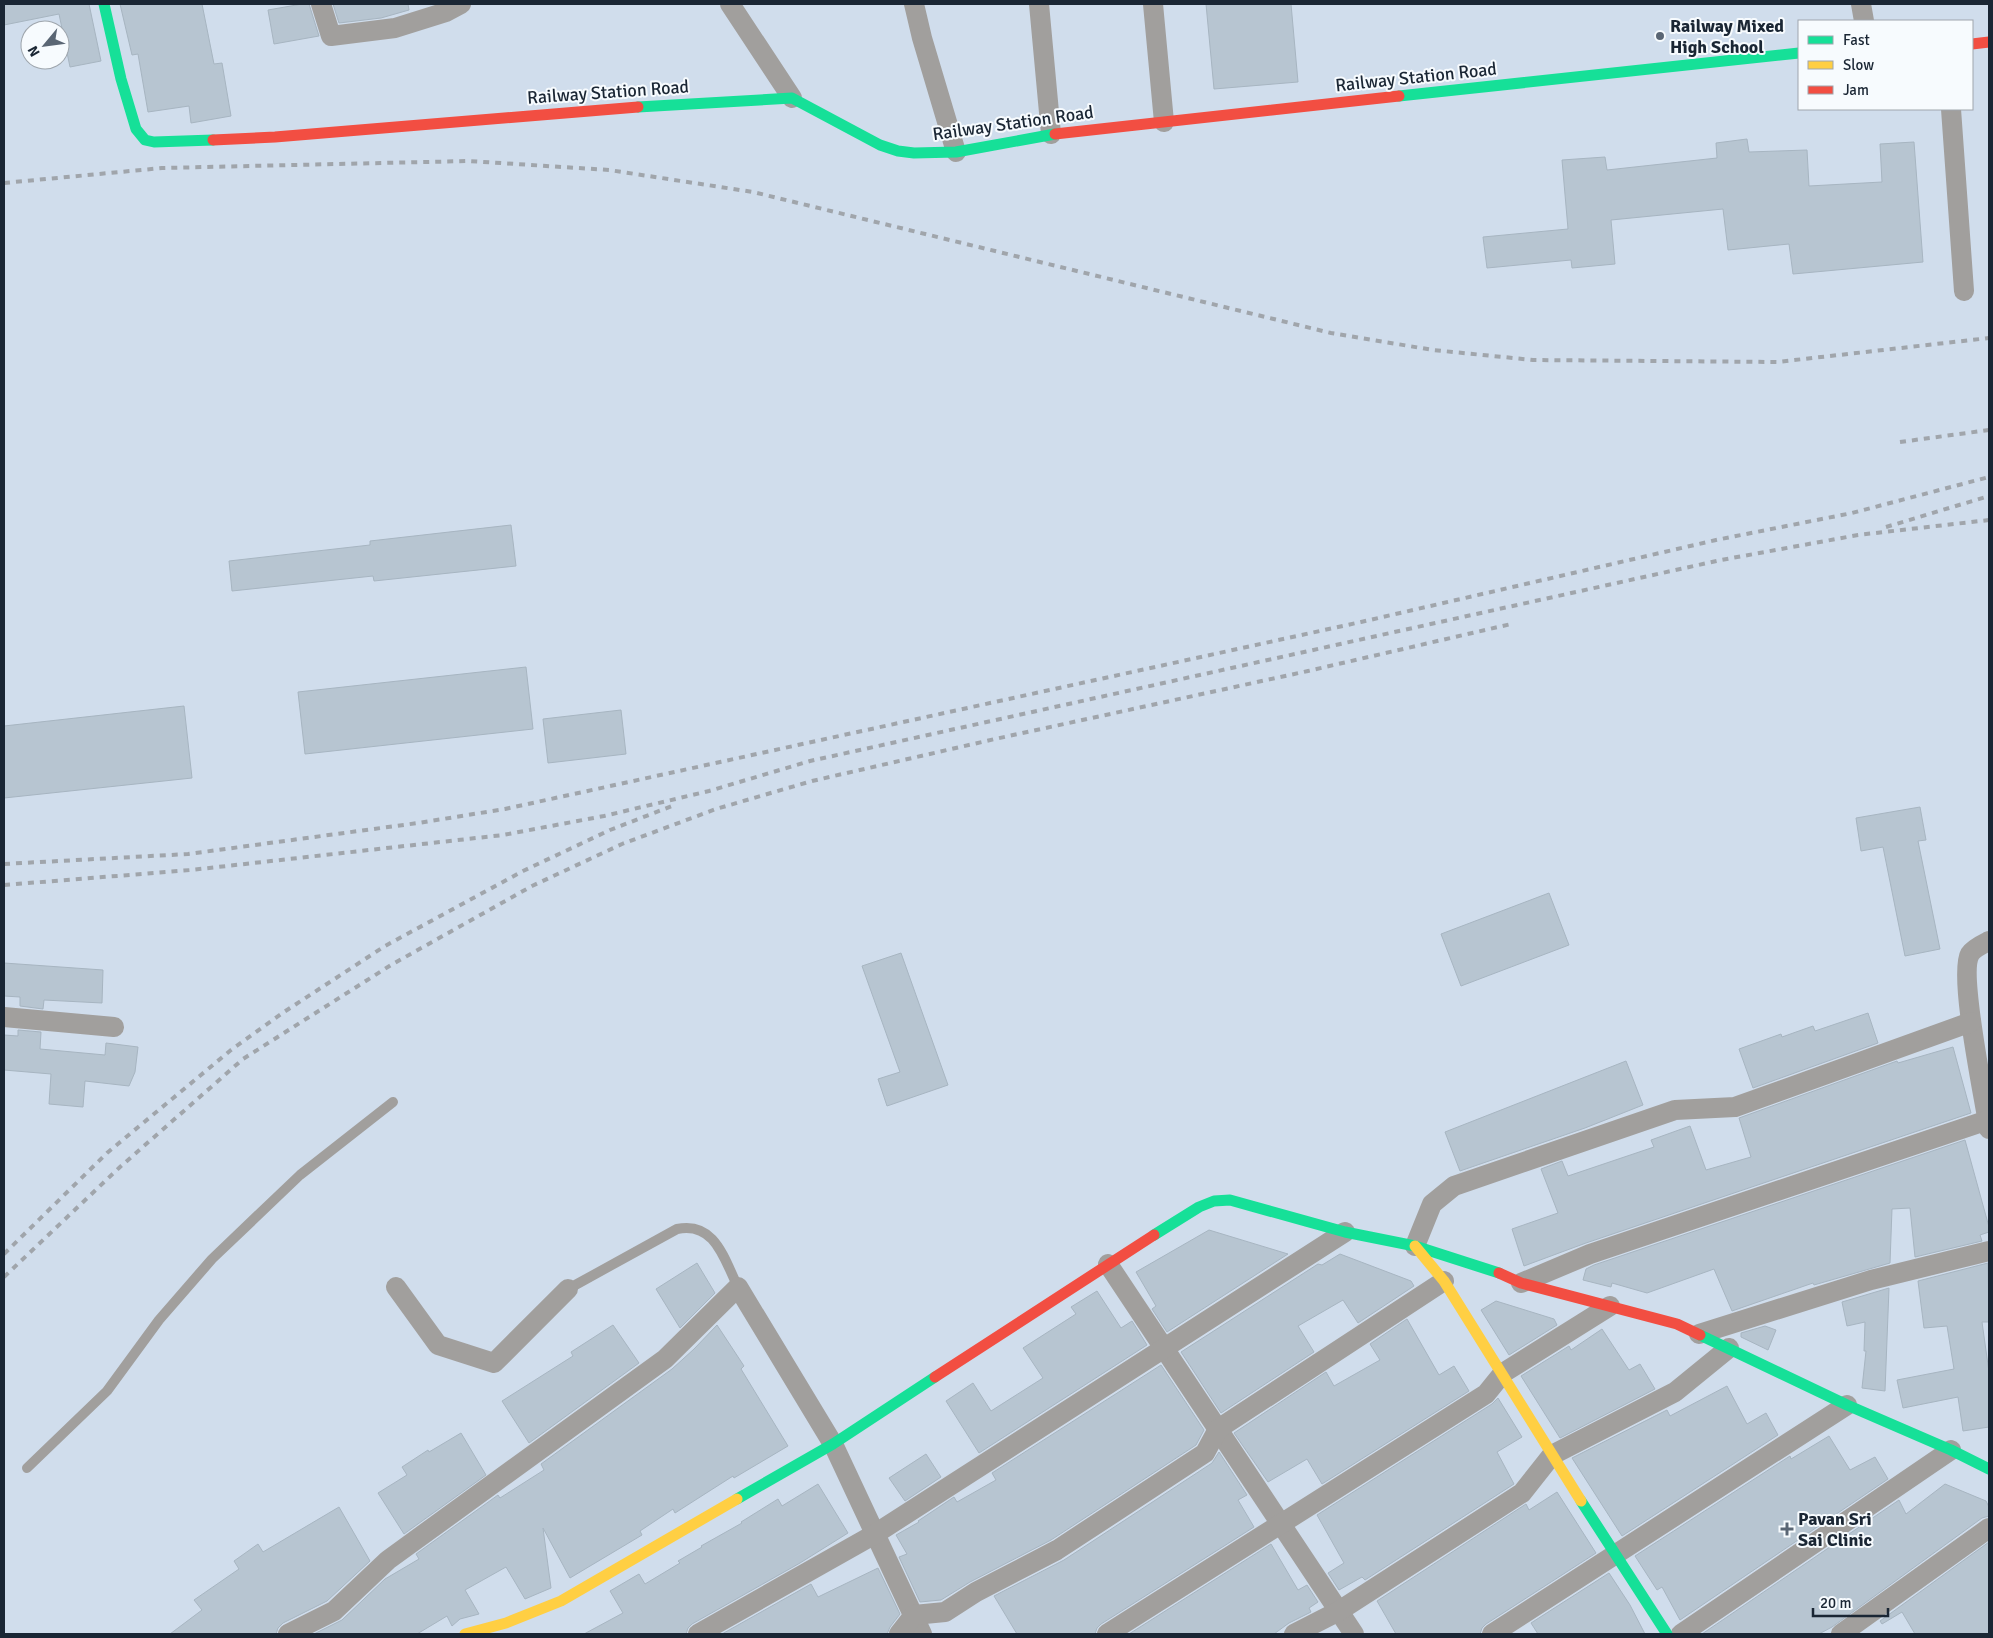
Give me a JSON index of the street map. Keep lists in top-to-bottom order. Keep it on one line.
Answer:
{"streets":{"street":["Railway Station Road"]},"places":{"other":["Railway Mixed High School"],"health":["Pavan Sri Sai Clinic"]},"legend":["Fast","Slow","Jam"],"scale_bar":"20 m","north":"bottom left"}
